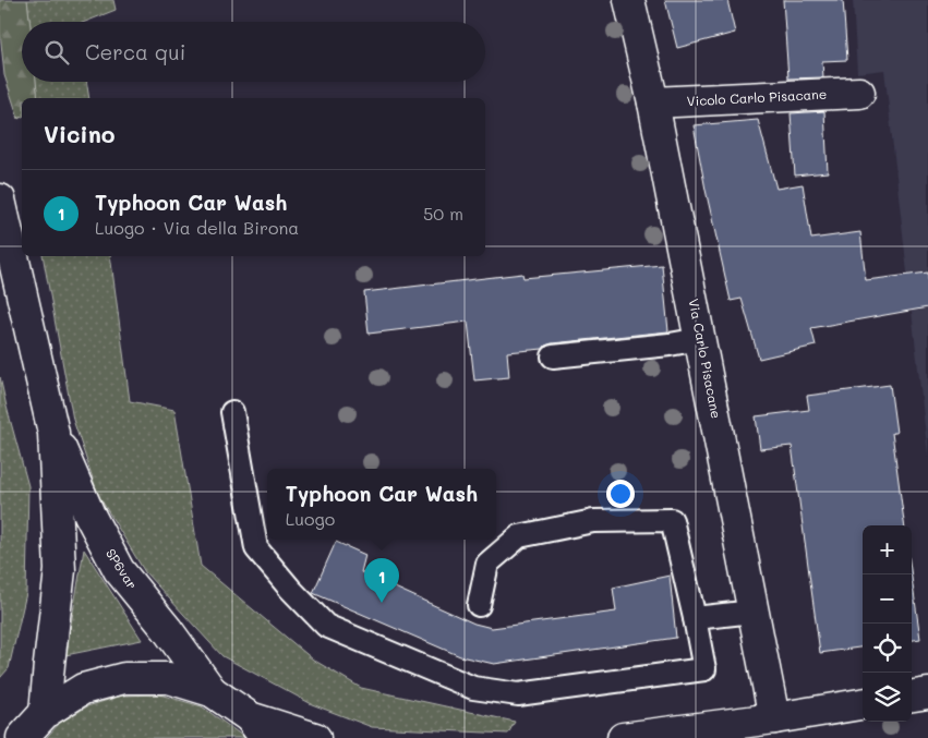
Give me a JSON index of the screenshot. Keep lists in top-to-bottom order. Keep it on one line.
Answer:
{"streets":{"street":["Vicolo Carlo Pisacane","Via Carlo Pisacane","SP6var"]},"crossings":[["Vicolo Carlo Pisacane","Via Carlo Pisacane"]],"page":{"search":"Cerca qui","heading":"Vicino","list":[{"mark":"1","name":"Typhoon Car Wash","note":"Luogo · Via della Birona","value":"50 m"}],"popup":["Typhoon Car Wash","Luogo"],"map_buttons":["+","−"],"pins":"1"}}
